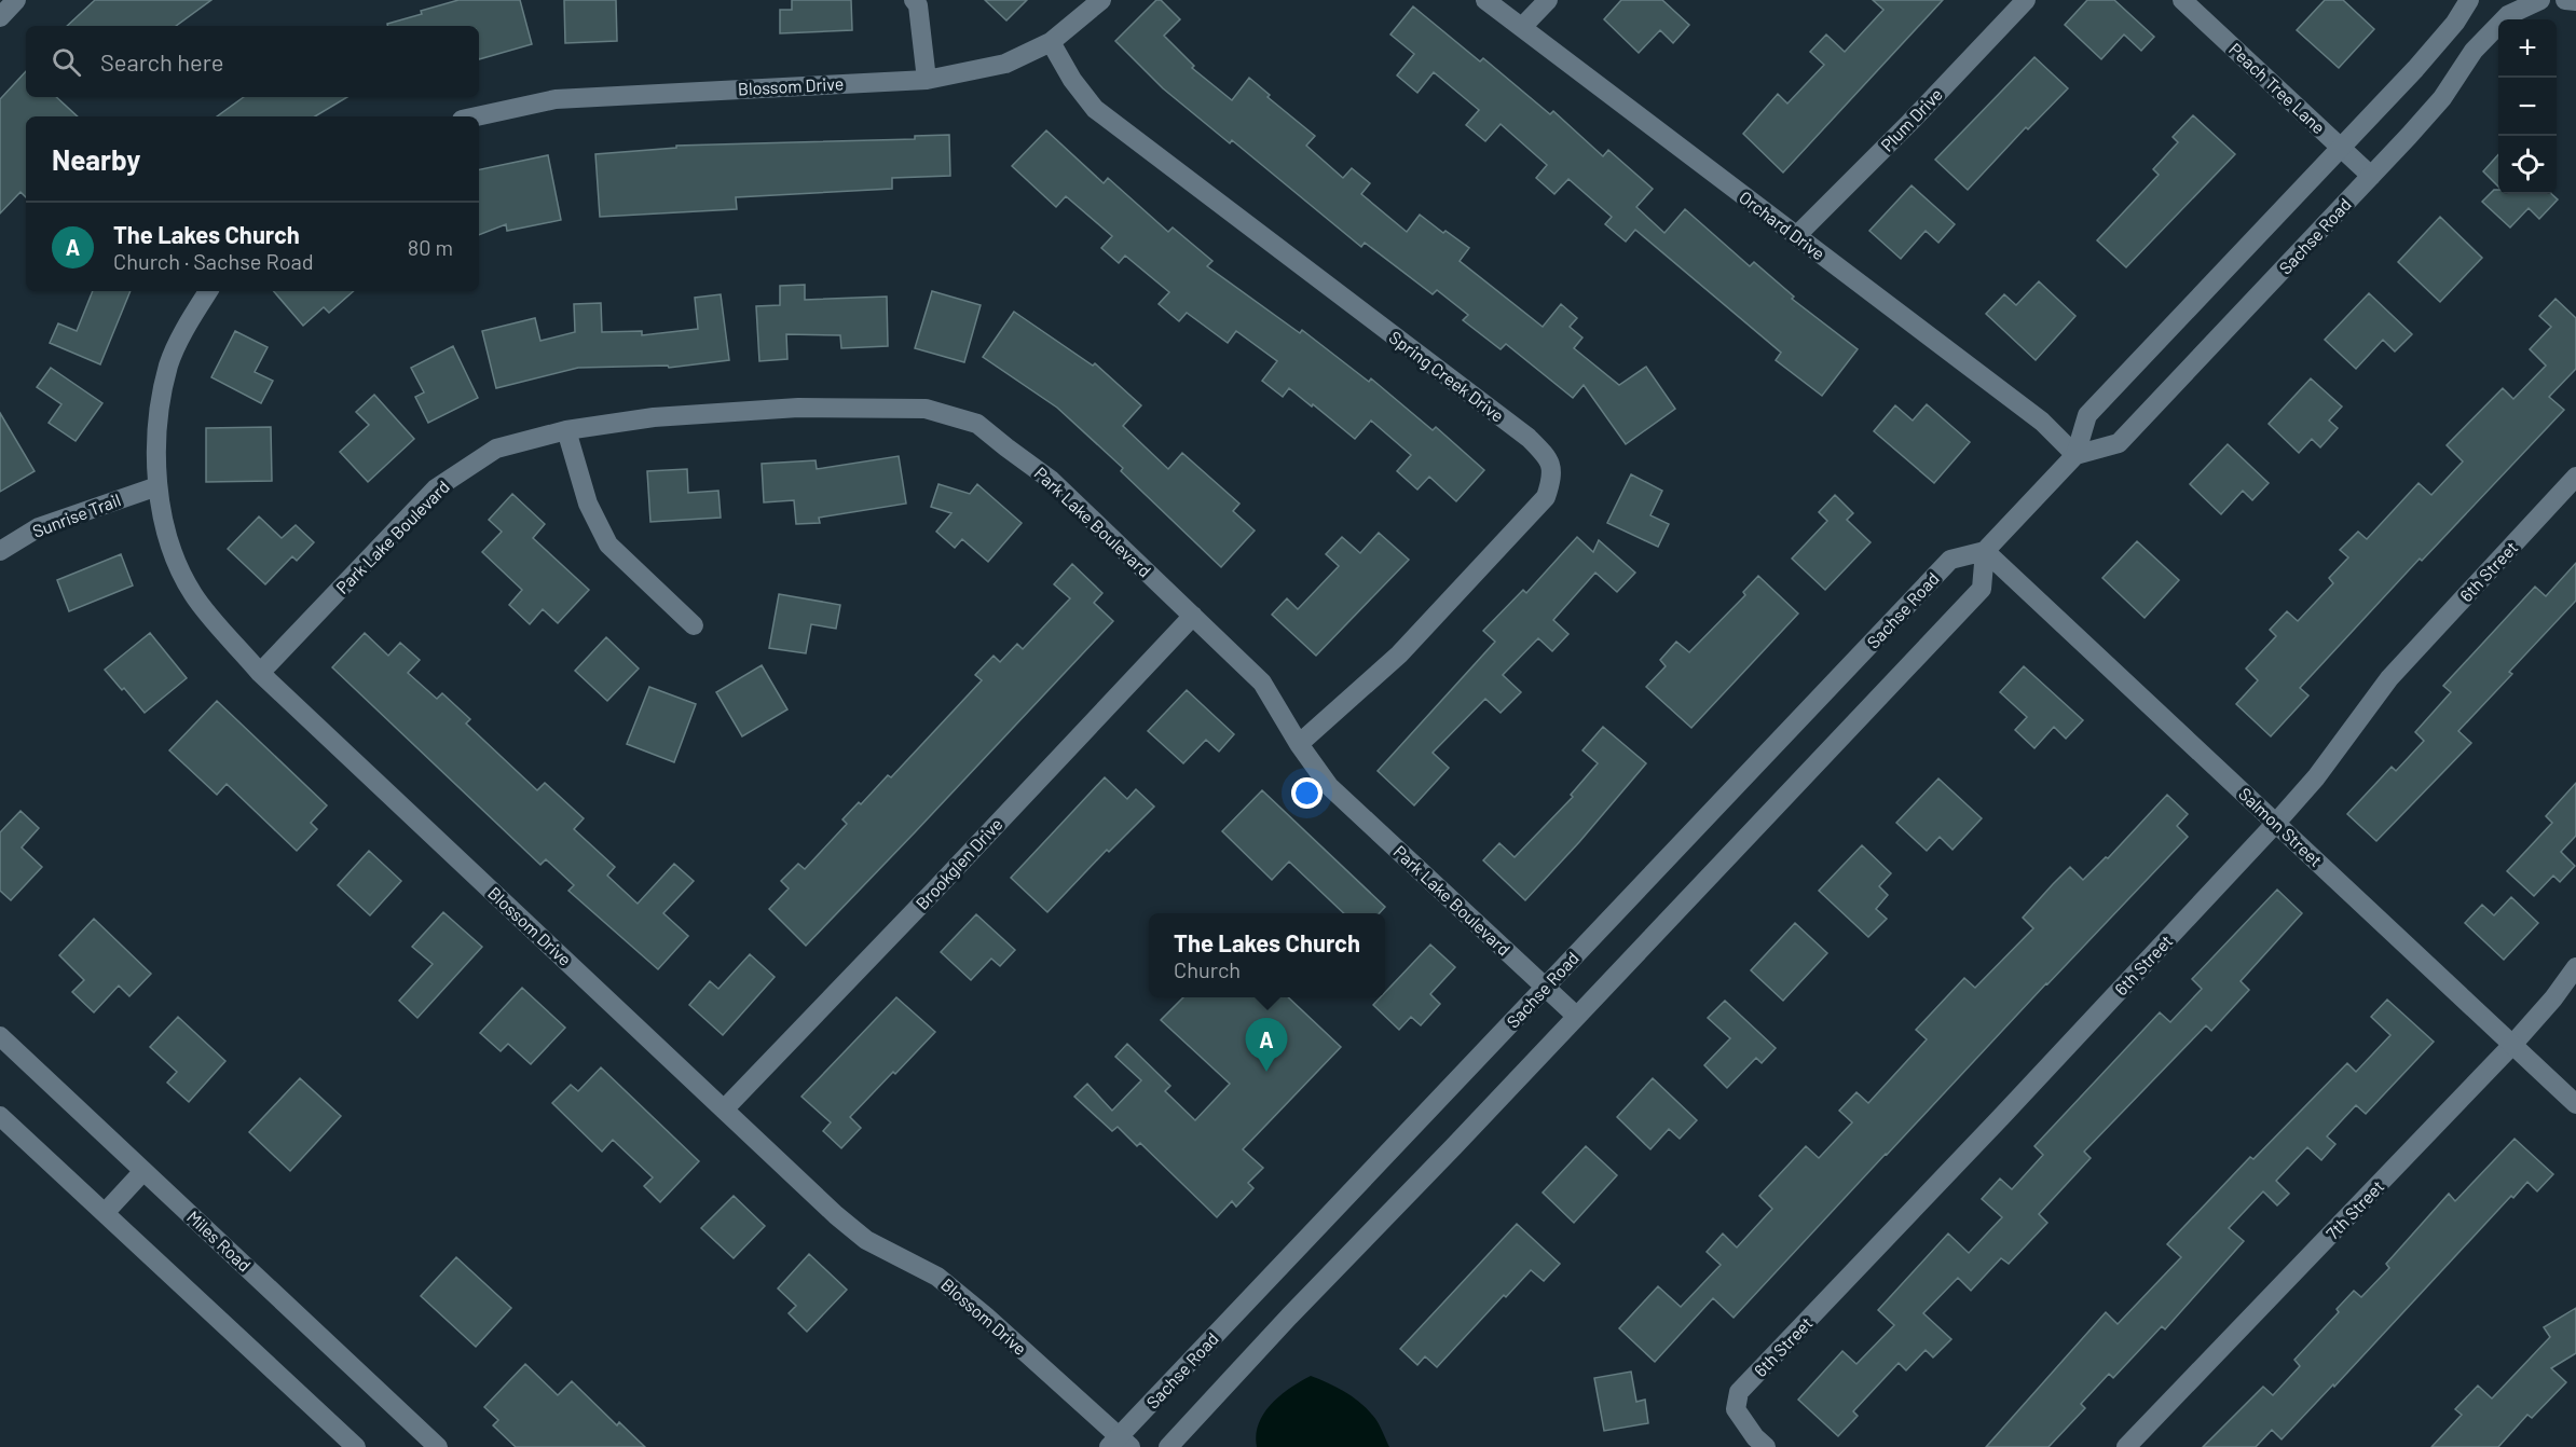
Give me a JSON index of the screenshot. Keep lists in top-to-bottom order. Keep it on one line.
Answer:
{"streets":{"street":["Blossom Drive","Peach Tree Lane","Plum Drive","Orchard Drive","Sachse Road","Spring Creek Drive","Sunrise Trail","Park Lake Boulevard","6th Street","Salmon Street","Brookglen Drive","7th Street","Miles Road"]},"crossings":[["Blossom Drive","Sachse Road"],["Blossom Drive","Spring Creek Drive"],["Blossom Drive","Sunrise Trail"],["Blossom Drive","Park Lake Boulevard"],["Blossom Drive","Brookglen Drive"],["Peach Tree Lane","Sachse Road"],["Plum Drive","Orchard Drive"],["Orchard Drive","Sachse Road"],["Sachse Road","Park Lake Boulevard"],["Sachse Road","Salmon Street"],["Spring Creek Drive","Park Lake Boulevard"],["Park Lake Boulevard","Brookglen Drive"],["6th Street","Salmon Street"],["Salmon Street","7th Street"]],"page":{"map_buttons":["+","−"],"search":"Search here","heading":"Nearby","list":[{"mark":"A","name":"The Lakes Church","note":"Church · Sachse Road","value":"80 m"}],"popup":["The Lakes Church","Church"],"pins":"A"}}
